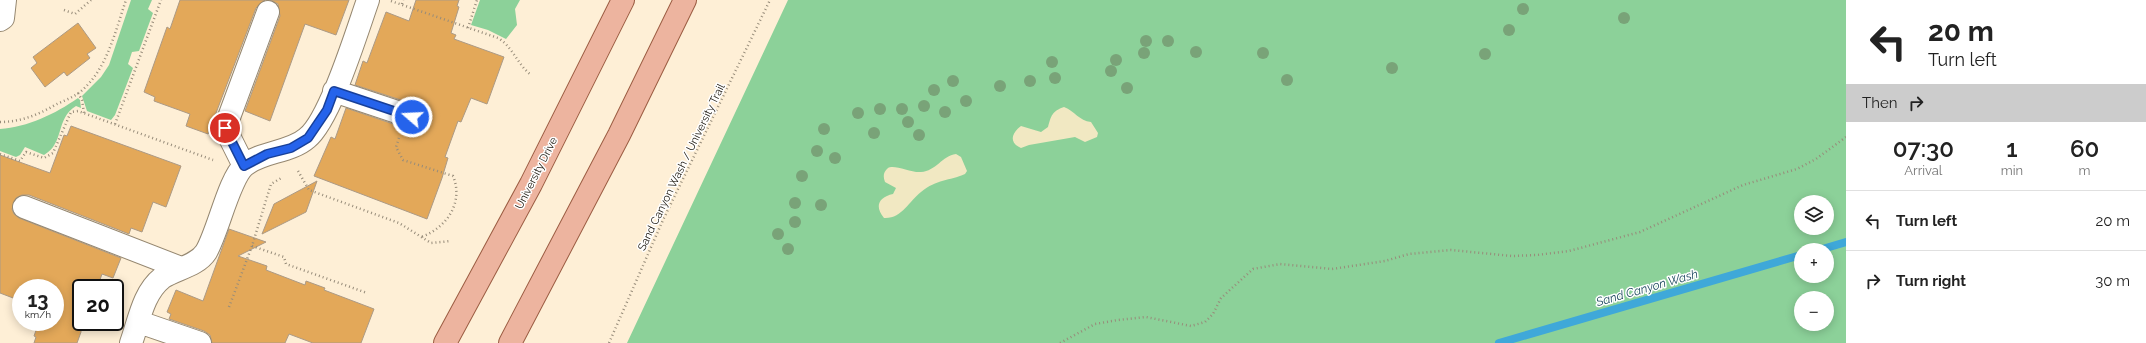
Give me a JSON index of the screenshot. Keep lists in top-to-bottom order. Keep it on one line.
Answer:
{"streets":{"main road":["University Drive"],"path":["Sand Canyon Wash / University Trail"]},"water":["Sand Canyon Wash"],"page":{"turn":["20 m","Turn left"],"then":"Then","eta":["07:30","Arrival","1","min","60","m"],"list":[{"name":"Turn left","value":"20 m"},{"name":"Turn right","value":"30 m"}],"map_buttons":["+","−"],"speed":"13 km/h","limit":"20"}}
